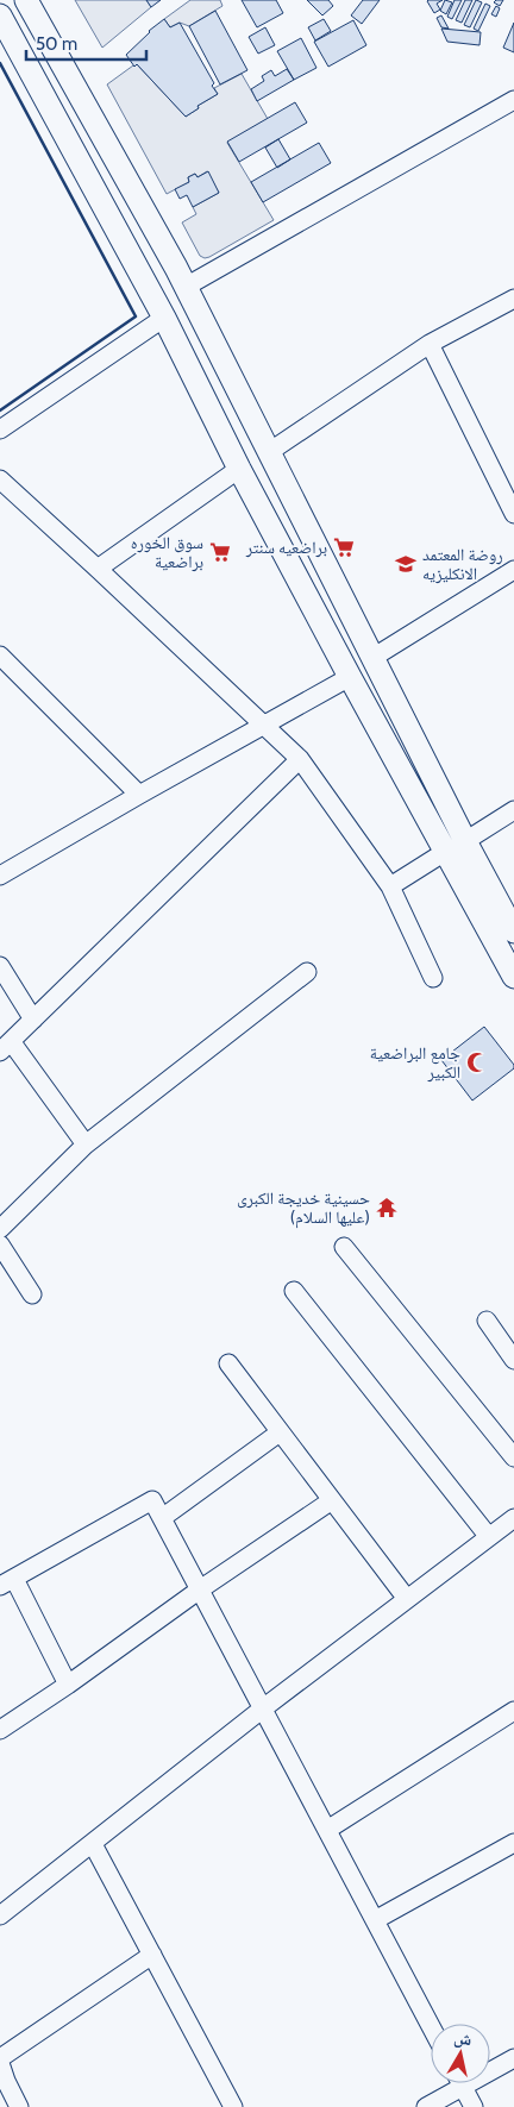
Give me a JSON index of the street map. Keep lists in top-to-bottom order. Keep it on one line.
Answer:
{"places":{"supermarket":["براضعيه سنتر","سوق الخوره براضعية"],"school or university":["روضة المعتمد الانكليزيه"],"mosque":["جامع البراضعية الكبير"],"temple":["حسينية خديجة الكبرى (عليها السلام)"]},"scale_bar":"50 m","north":"top"}
